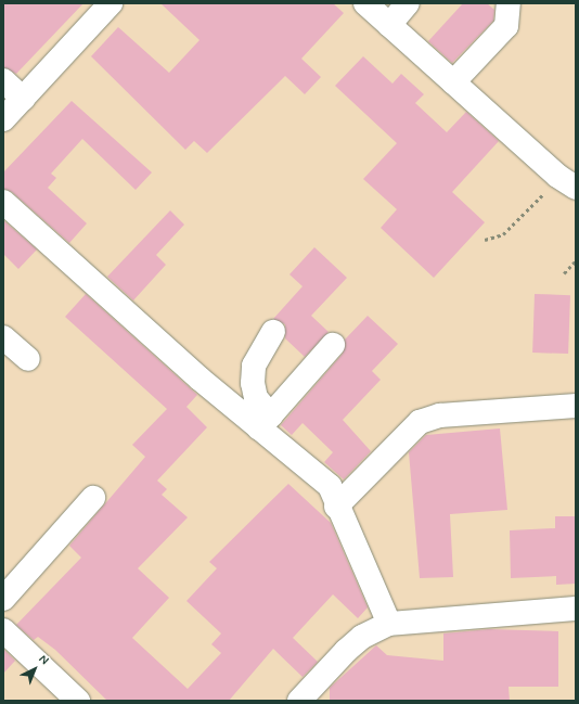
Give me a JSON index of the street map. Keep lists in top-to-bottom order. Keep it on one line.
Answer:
{"north":"top right"}
